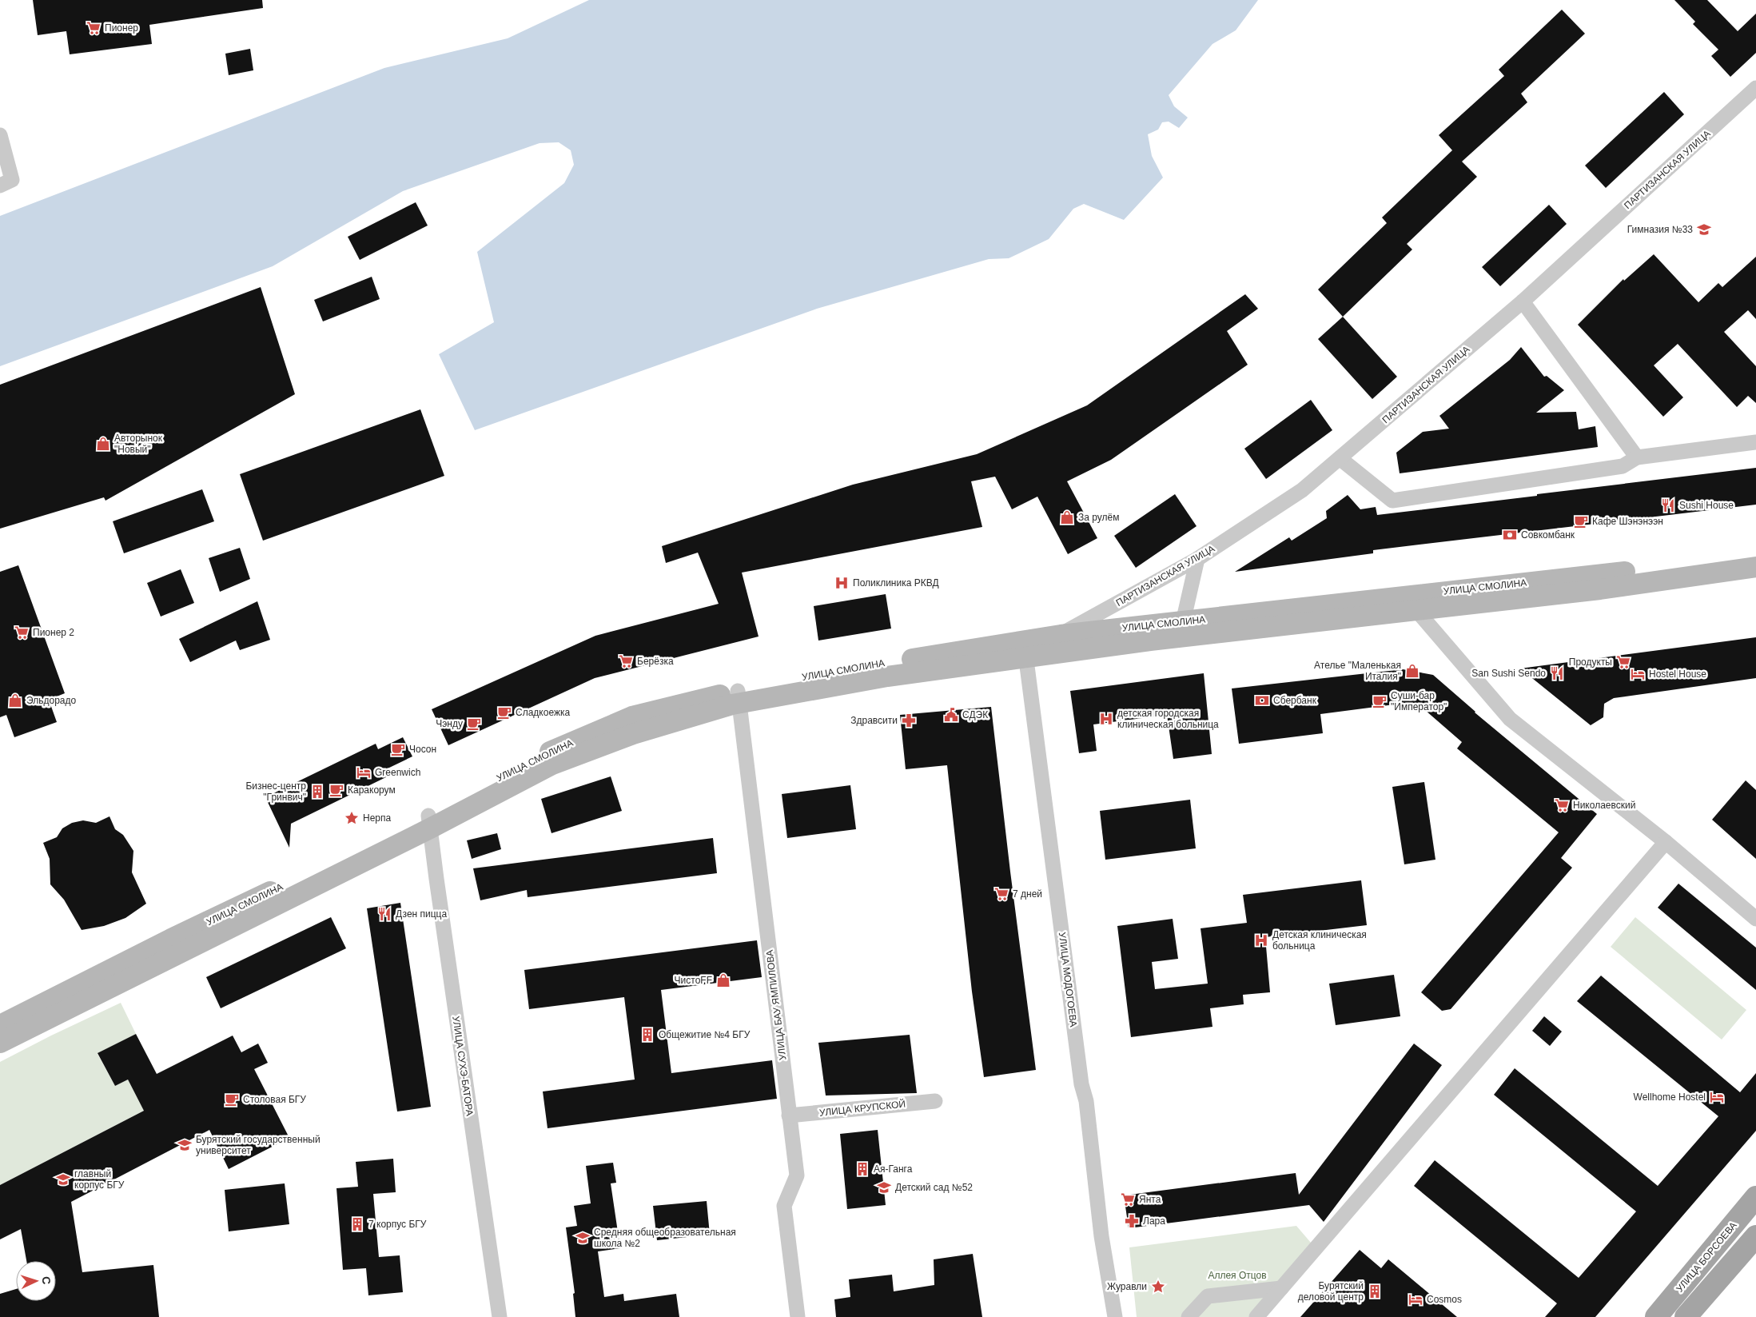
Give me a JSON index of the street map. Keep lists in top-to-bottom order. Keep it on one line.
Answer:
{"streets":{"main road":["УЛИЦА СМОЛИНА","УЛИЦА БОРСОЕВА"],"street":["ПАРТИЗАНСКАЯ УЛИЦА","УЛИЦА МОДОГОЕВА","УЛИЦА БАУ ЯМПИЛОВА","УЛИЦА СУХЭ-БАТОРА","УЛИЦА КРУПСКОЙ"]},"crossings":[["ПАРТИЗАНСКАЯ УЛИЦА","УЛИЦА СМОЛИНА"],["УЛИЦА СМОЛИНА","УЛИЦА МОДОГОЕВА"],["УЛИЦА СМОЛИНА","УЛИЦА БАУ ЯМПИЛОВА"],["УЛИЦА СМОЛИНА","УЛИЦА СУХЭ-БАТОРА"],["УЛИЦА БАУ ЯМПИЛОВА","УЛИЦА КРУПСКОЙ"]],"parks":["Аллея Отцов"],"places":{"supermarket":["Пионер","Пионер 2","Берёзка","Продукты","Николаевский","7 дней","Янта"],"school or university":["Гимназия №33","Бурятский государственный университет","главный корпус БГУ","Детский сад №52","Средняя общеобразовательная школа №2"],"shop":["Авторынок \"Новый\"","За рулём","Ателье \"Маленькая Италия\"","Эльдорадо","ЧистоFF"],"restaurant":["Sushi House","San Sushi Sendo","Дзен пицца"],"cafe":["Кафе Шэнэнээн","Суши-бар \"Император\"","Сладкоежка","Чэнду","Чосон","Каракорум","Столовая БГУ"],"bank":["Совкомбанк","Сбербанк"],"hospital":["Поликлиника РКВД","детская городская клиническая больница","Детская клиническая больница"],"hotel":["Hostel House","Greenwich","Wellhome Hostel","Cosmos"],"public building":["СДЭК"],"pharmacy":["Здравсити","Лара"],"building":["Бизнес-центр \"Гринвич\"","Общежитие №4 БГУ","Ая-Ганга","7 корпус БГУ","Бурятский деловой центр"],"place":["Нерпа","Журавли"]},"north":"right"}
